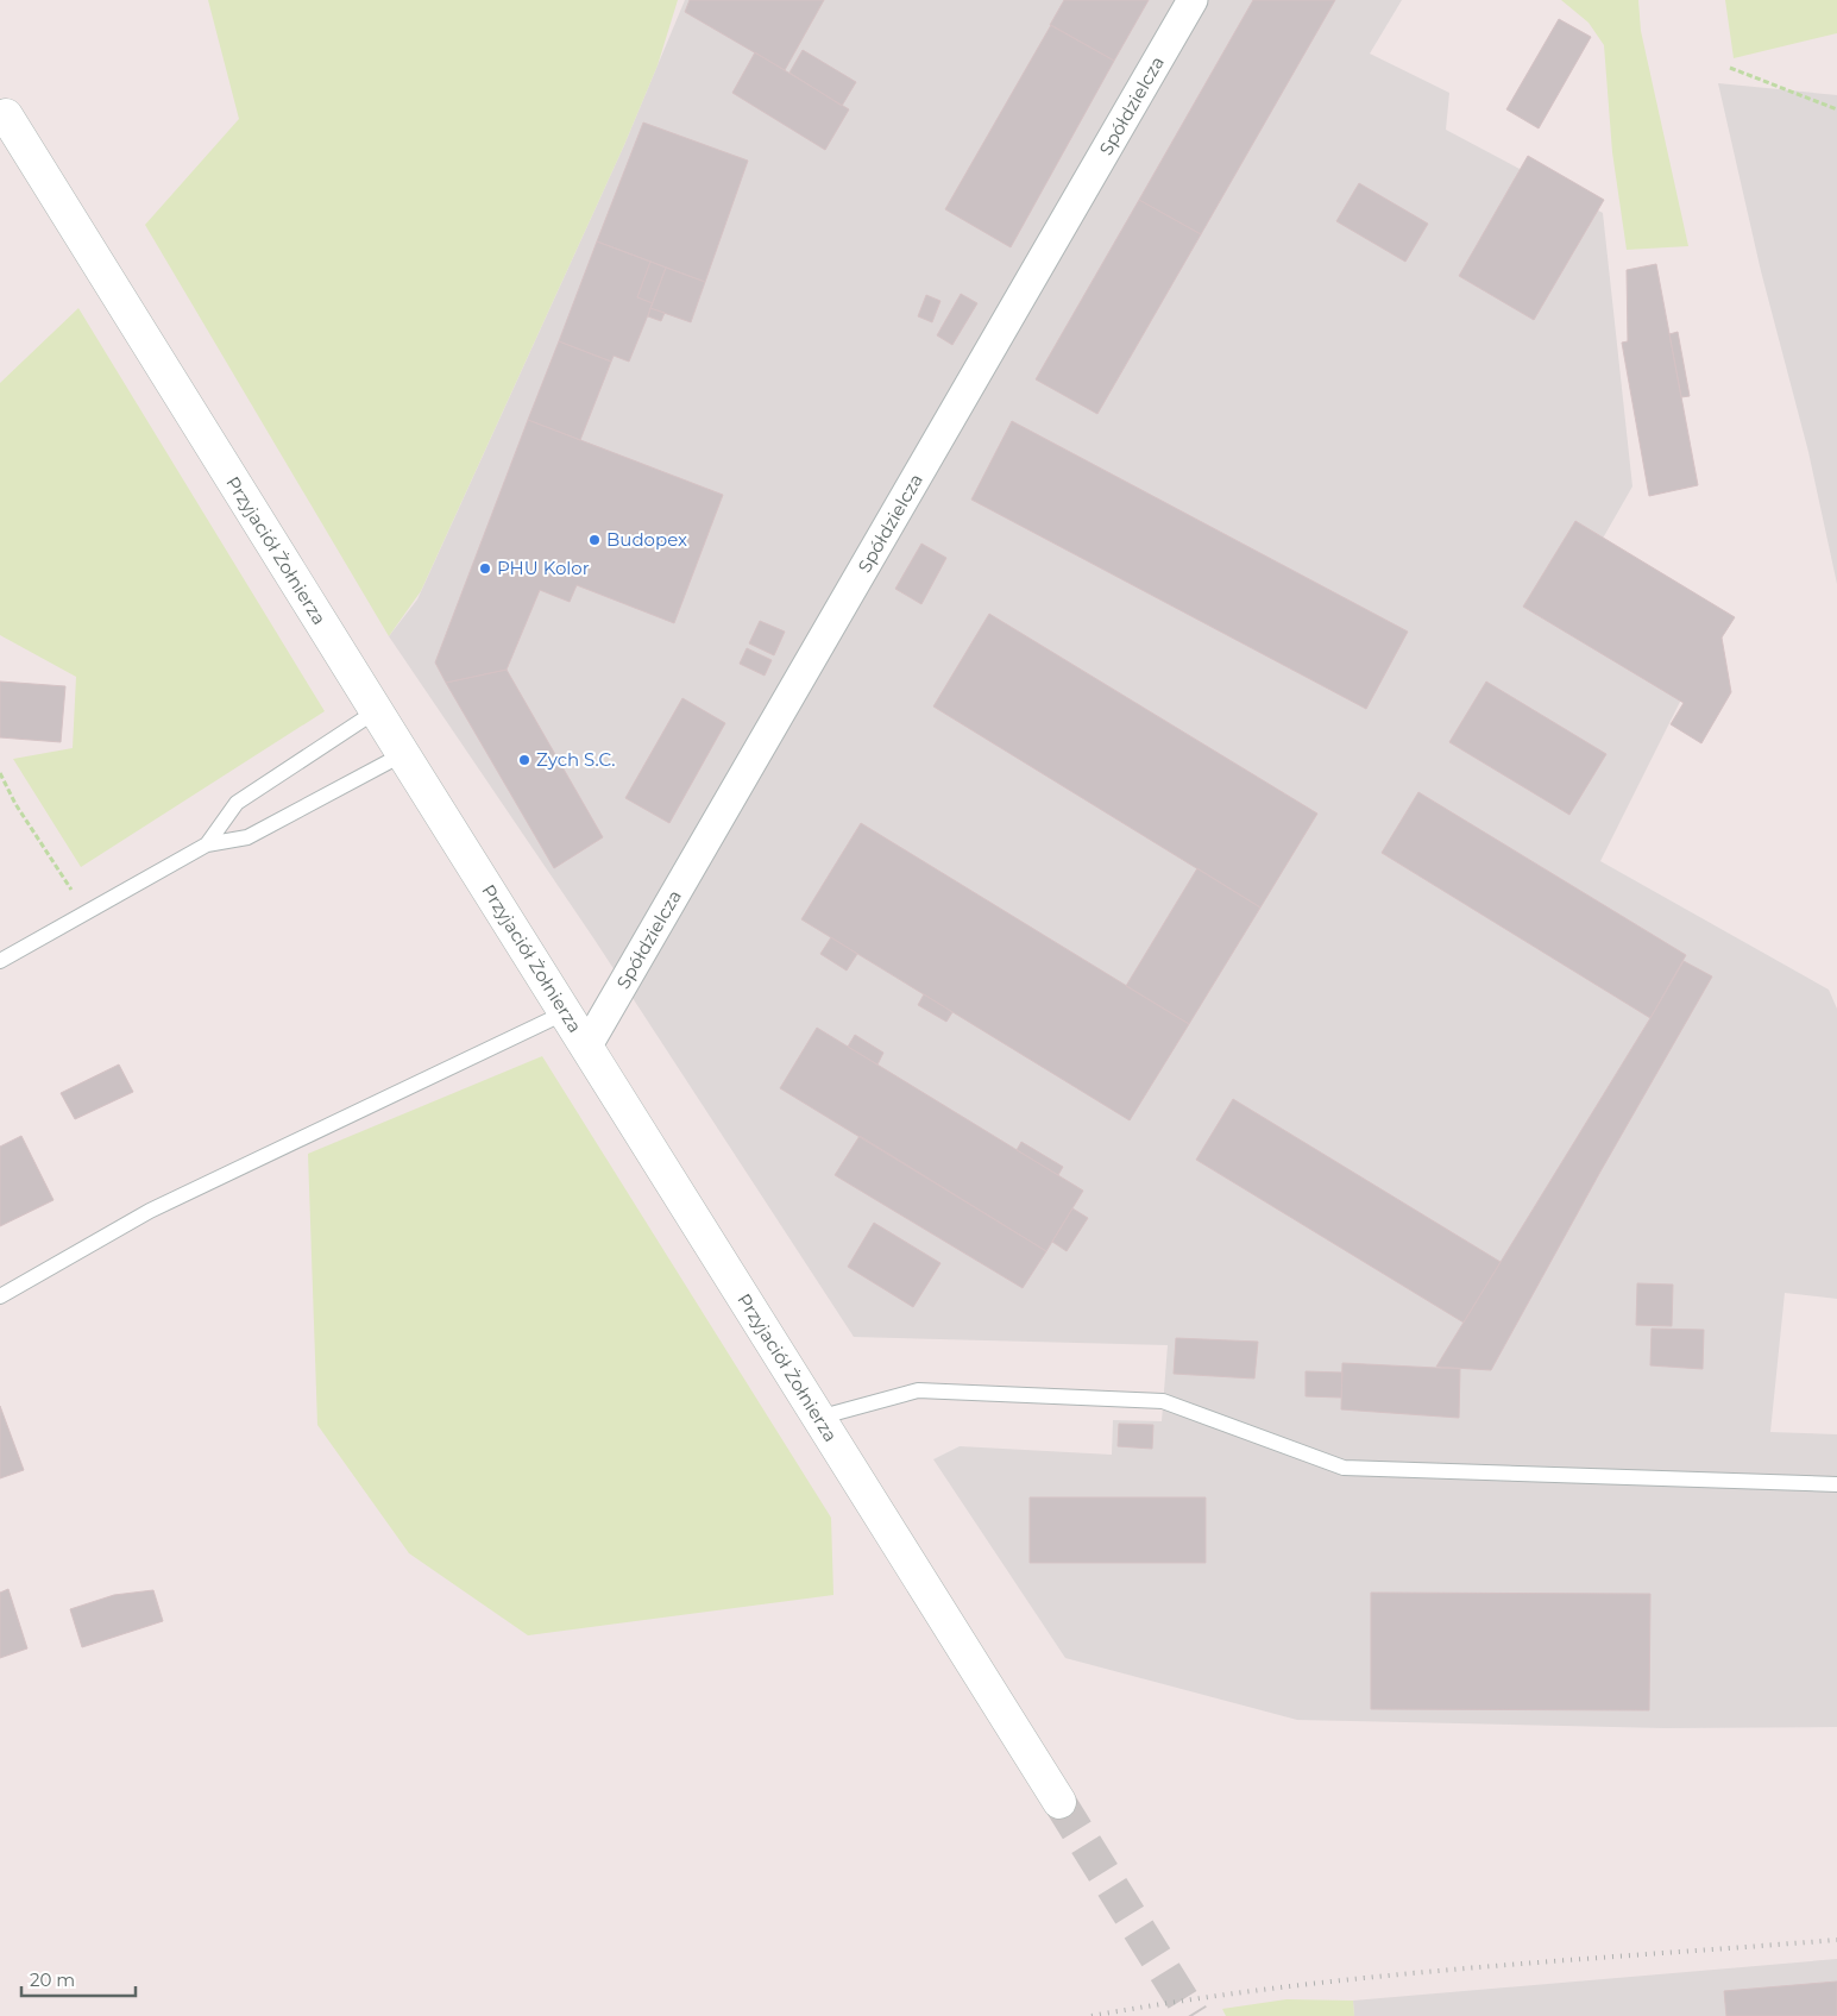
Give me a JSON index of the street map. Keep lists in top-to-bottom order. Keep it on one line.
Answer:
{"streets":{"main road":["Przyjaciół Żołnierza"],"street":["Spółdzielcza"]},"crossings":[["Spółdzielcza","Przyjaciół Żołnierza"]],"places":["Budopex","PHU Kolor","Zych S.C."],"scale_bar":"20 m"}
